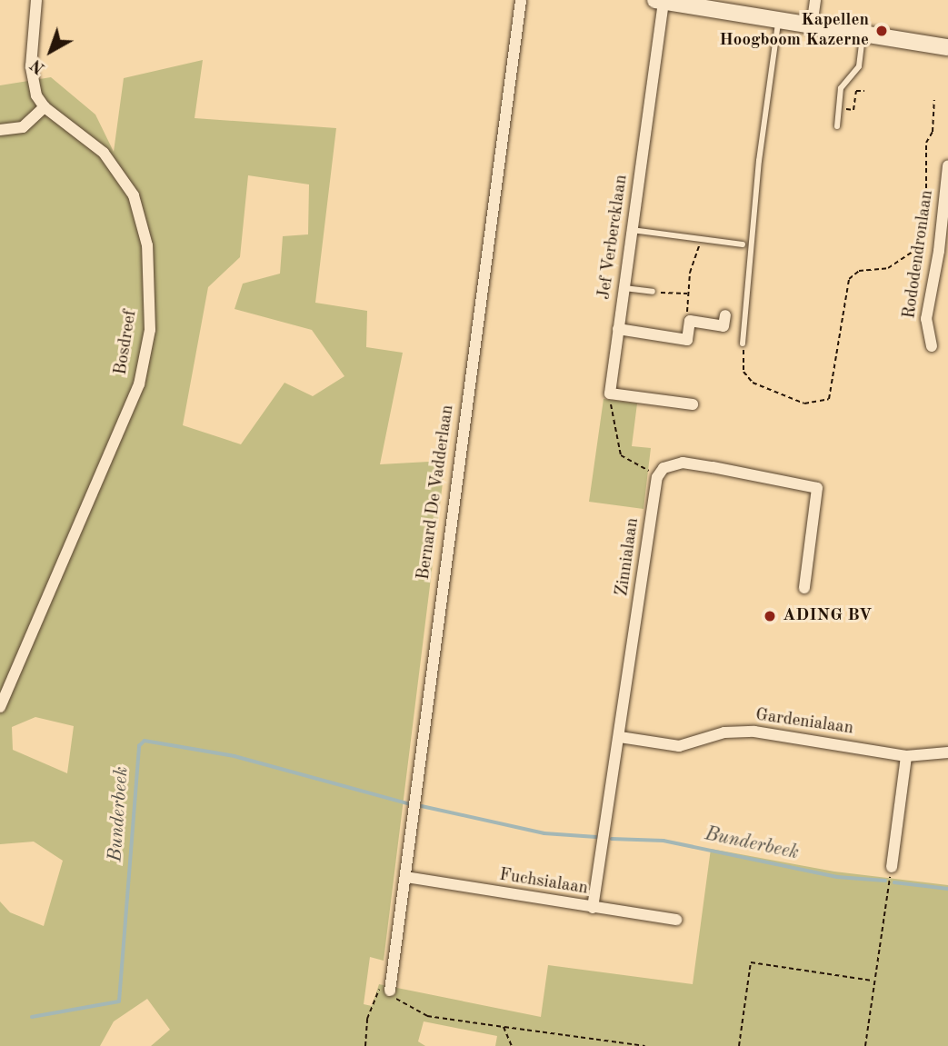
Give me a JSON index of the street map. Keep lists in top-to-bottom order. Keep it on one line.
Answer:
{"streets":{"street":["Jef Verbercklaan","Rododendronlaan","Bosdreef","Bernard De Vadderlaan","Zinnialaan","Gardenialaan","Fuchsialaan"]},"crossings":[["Bernard De Vadderlaan","Fuchsialaan"],["Zinnialaan","Gardenialaan"],["Zinnialaan","Fuchsialaan"]],"water":["Bunderbeek"],"places":["Kapellen Hoogboom Kazerne","ADING BV"],"north":"bottom left"}
